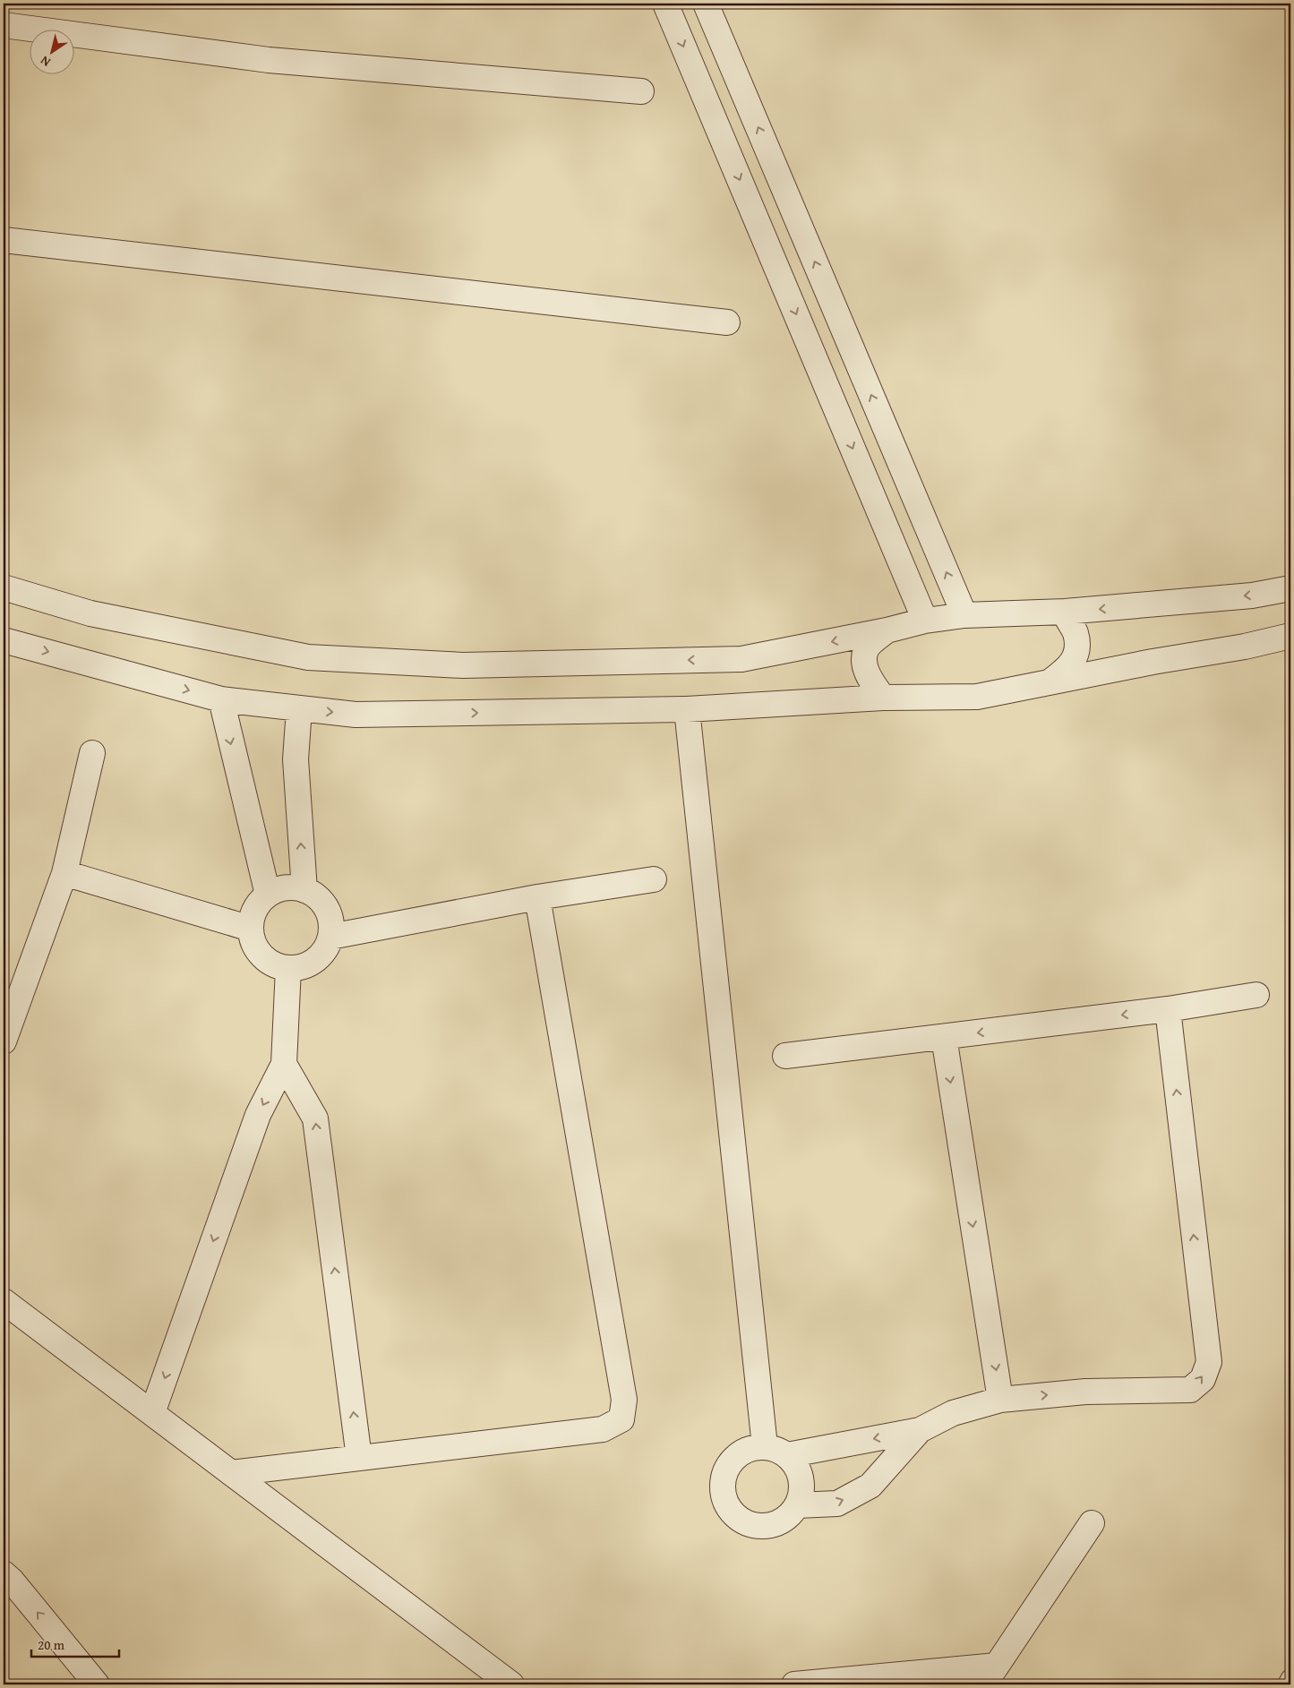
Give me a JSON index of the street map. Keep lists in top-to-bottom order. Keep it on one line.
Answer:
{"scale_bar":"20 m","north":"bottom left"}
